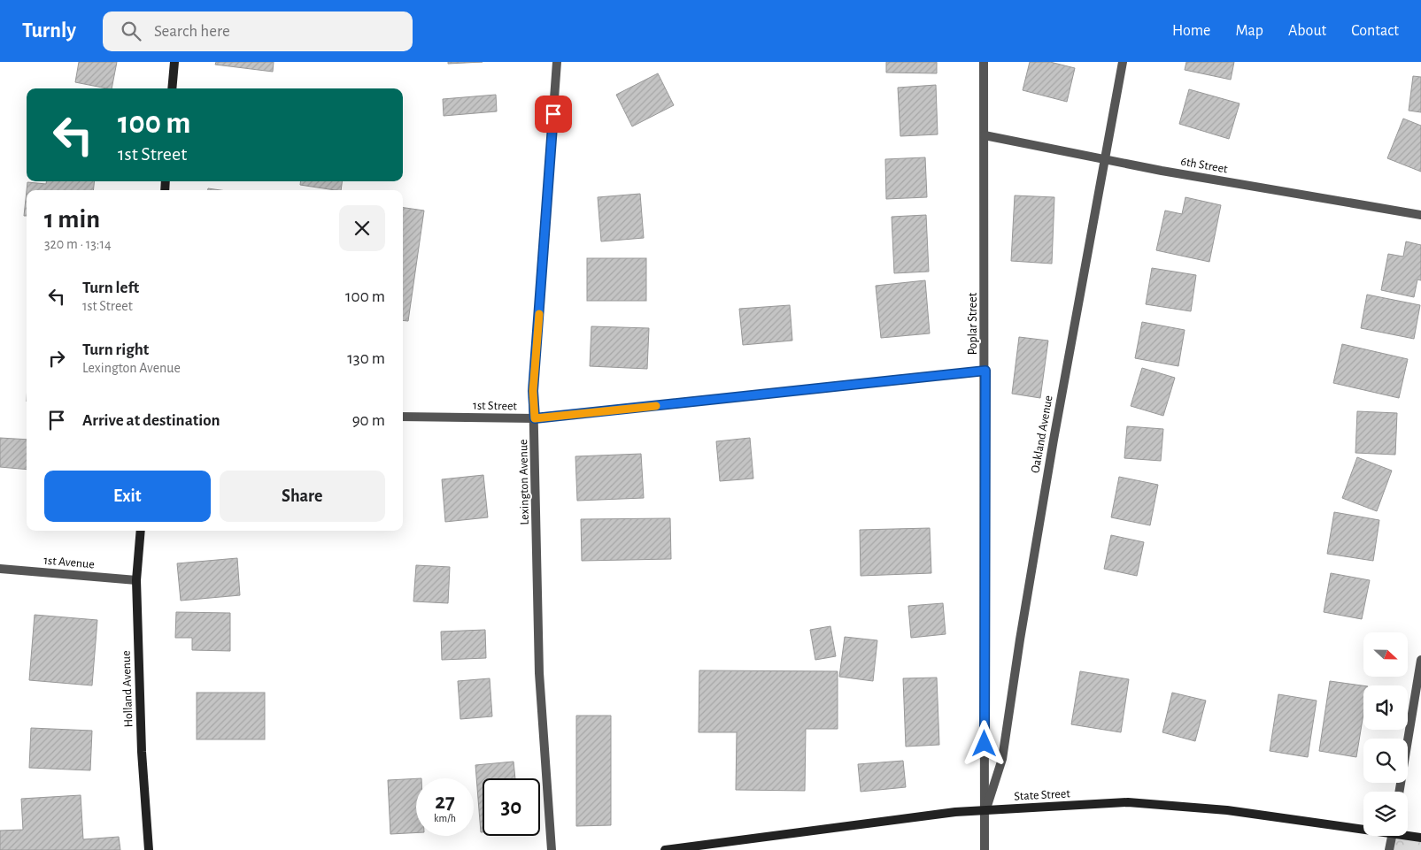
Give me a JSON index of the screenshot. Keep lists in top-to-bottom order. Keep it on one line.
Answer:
{"streets":{"main road":["Holland Avenue","State Street"],"street":["6th Street","Poplar Street","1st Street","Oakland Avenue","Lexington Avenue","1st Avenue"]},"crossings":[["6th Street","Poplar Street"],["6th Street","Oakland Avenue"],["Poplar Street","1st Street"],["Poplar Street","Oakland Avenue"],["Poplar Street","State Street"],["1st Street","Lexington Avenue"],["Oakland Avenue","State Street"],["1st Avenue","Holland Avenue"]],"north":"right","page":{"header":"Turnly","search":"Search here","nav":["Home","Map","About","Contact"],"turn":["100 m","1st Street"],"heading":["1 min","320 m · 13:14"],"list":[{"name":"Turn left","note":"1st Street","value":"100 m"},{"name":"Turn right","note":"Lexington Avenue","value":"130 m"},{"name":"Arrive at destination","value":"90 m"}],"buttons":["Exit","Share"],"speed":"27 km/h","limit":"30"}}
